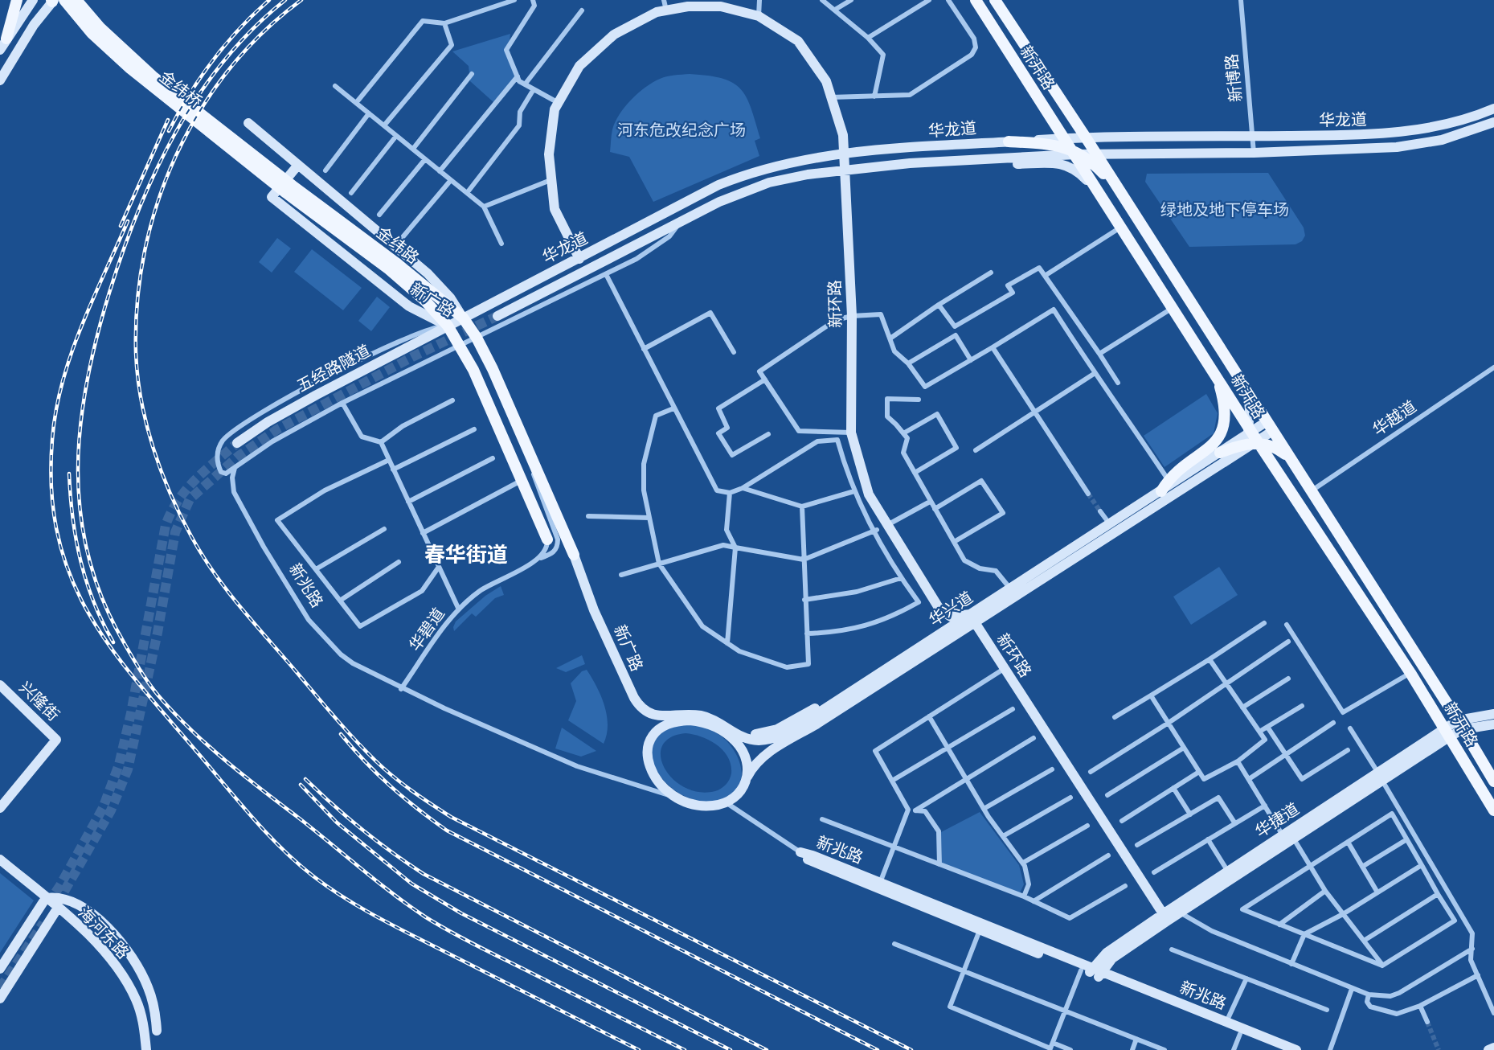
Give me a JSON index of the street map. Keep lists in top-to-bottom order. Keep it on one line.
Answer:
{"streets":{"main road":["新开路","金纬桥","华龙道","金纬路","新广路","新环路","五经路隧道","新兆路","华兴道","兴隆街","华捷道","海河东路"],"street":["新博路","华越道","华碧道"]},"crossings":[["新开路","华龙道"],["新开路","华越道"],["新开路","华捷道"],["新博路","华龙道"],["金纬桥","金纬路"],["华龙道","金纬路"],["华龙道","新广路"],["华龙道","新环路"],["华龙道","五经路隧道"],["金纬路","新广路"],["金纬路","五经路隧道"],["新广路","五经路隧道"],["新广路","华兴道"],["新广路","华碧道"],["新环路","华兴道"],["新环路","华捷道"],["新兆路","华兴道"],["新兆路","华碧道"],["新兆路","华捷道"]],"districts":["春华街道"],"parks":["河东危改纪念广场","绿地及地下停车场"]}
